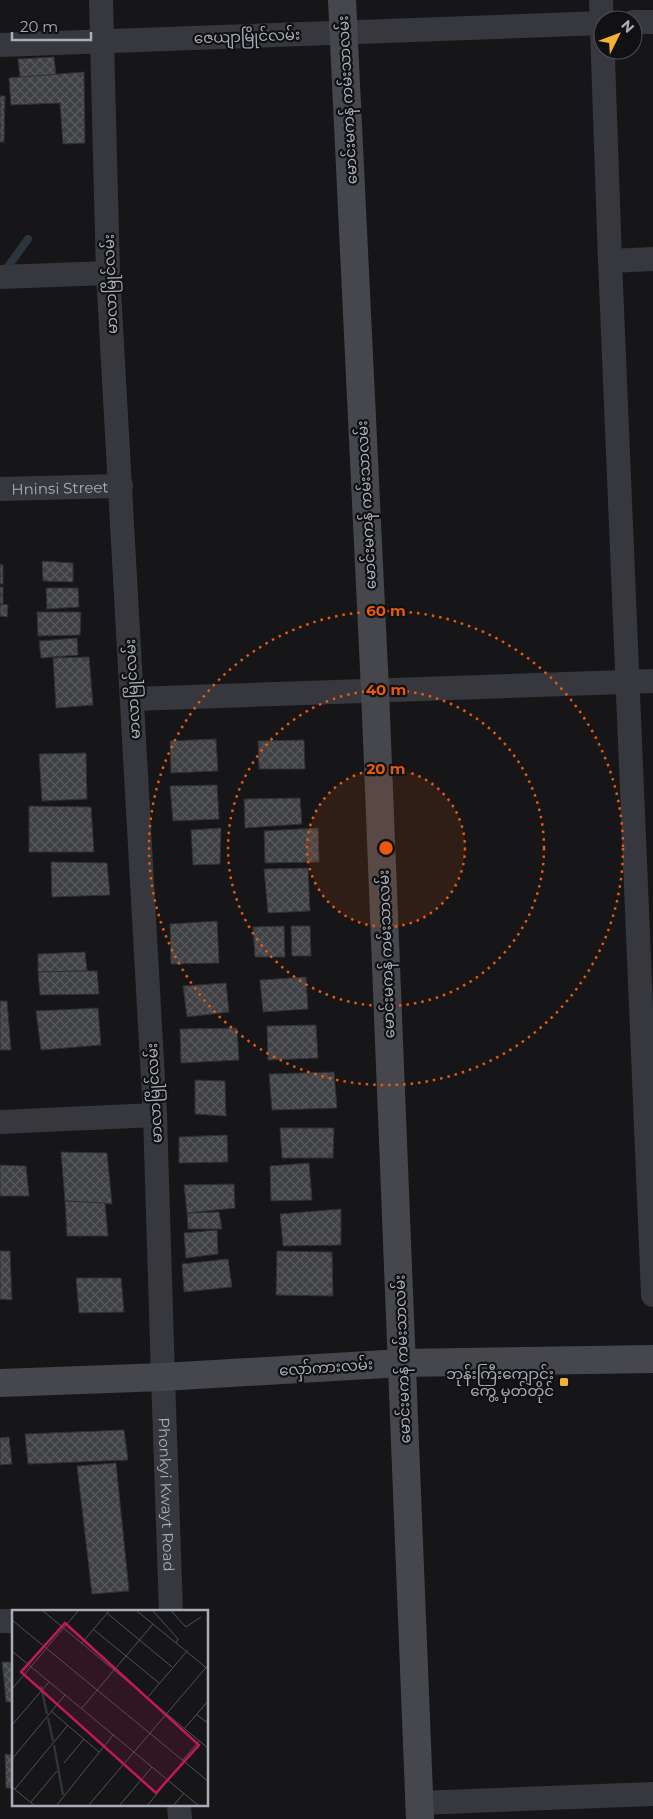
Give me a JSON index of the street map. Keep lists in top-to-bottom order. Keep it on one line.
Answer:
{"streets":{"main road":["မောင်းမကန် ကမ်းသာလမ်း","လှော်ကားလမ်း"],"street":["ဇေယျာမြိုင်လမ်း","မာလာမြိုင်လမ်း","Hninsi Street","Phonkyi Kwayt Road"]},"crossings":[["ဇေယျာမြိုင်လမ်း","မောင်းမကန် ကမ်းသာလမ်း"],["ဇေယျာမြိုင်လမ်း","မာလာမြိုင်လမ်း"],["မောင်းမကန် ကမ်းသာလမ်း","လှော်ကားလမ်း"],["မာလာမြိုင်လမ်း","Hninsi Street"],["မာလာမြိုင်လမ်း","လှော်ကားလမ်း"],["မာလာမြိုင်လမ်း","Phonkyi Kwayt Road"],["လှော်ကားလမ်း","Phonkyi Kwayt Road"]],"places":{"transit":["ဘုန်းကြီးကျောင်း ကွေ့ မှတ်တိုင်"]},"scale_bar":"20 m","north":"top right","rings":["60 m","40 m","20 m"]}
